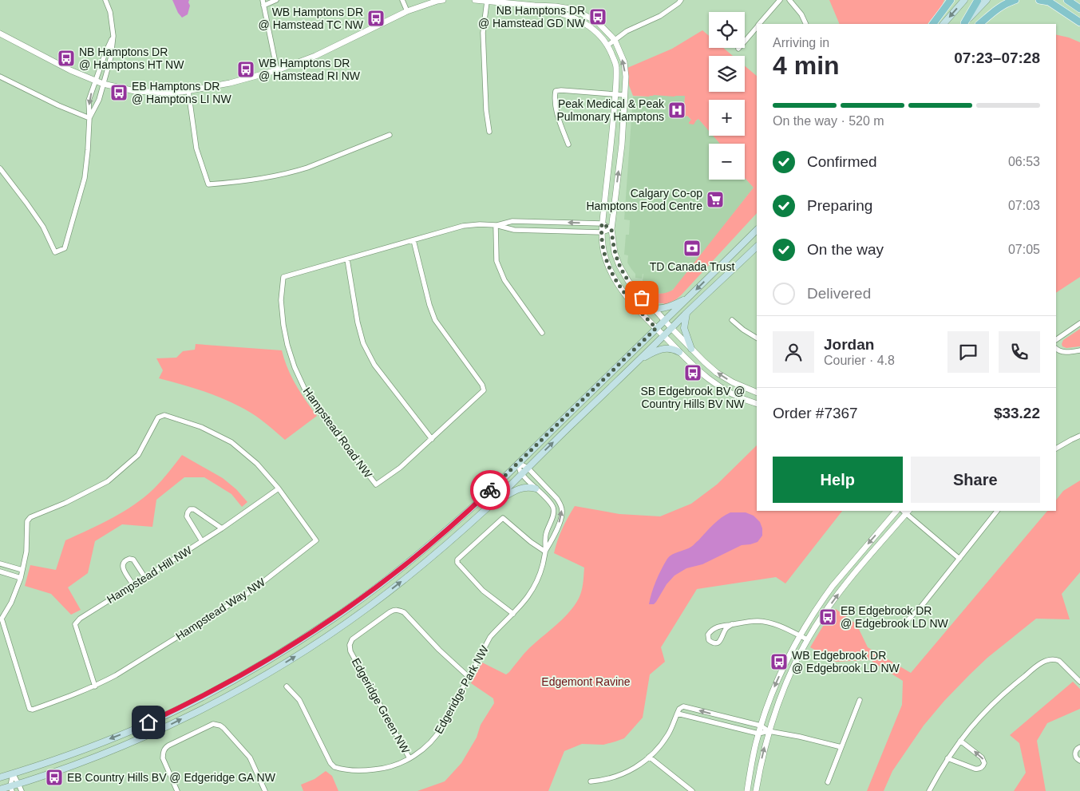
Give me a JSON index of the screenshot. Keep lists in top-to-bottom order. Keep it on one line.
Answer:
{"streets":{"street":["Hampstead Road NW","Hampstead Hill NW","Hampstead Way NW","Edgeridge Park NW","Edgeridge Green NW"]},"crossings":[["Hampstead Hill NW","Hampstead Way NW"],["Edgeridge Park NW","Edgeridge Green NW"]],"parks":["Edgemont Ravine"],"places":{"bus stop":["NB Hamptons DR @ Hamstead GD NW","WB Hamptons DR @ Hamstead TC NW","NB Hamptons DR @ Hamptons HT NW","WB Hamptons DR @ Hamstead RI NW","EB Hamptons DR @ Hamptons LI NW","SB Edgebrook BV @ Country Hills BV NW","EB Edgebrook DR @ Edgebrook LD NW","WB Edgebrook DR @ Edgebrook LD NW","EB Country Hills BV @ Edgeridge GA NW"],"hospital":["Peak Medical & Peak Pulmonary Hamptons"],"supermarket":["Calgary Co-op Hamptons Food Centre"],"bank":["TD Canada Trust"]},"page":{"map_buttons":["+","−"],"heading":["4 min","Arriving in","07:23–07:28"],"panel":["Jordan","Courier · 4.8","Order #7367","$33.22"],"bar":"On the way · 520 m","list":[["Confirmed","06:53"],["Preparing","07:03"],["On the way","07:05"],"Delivered"],"buttons":["Help","Share"]}}
